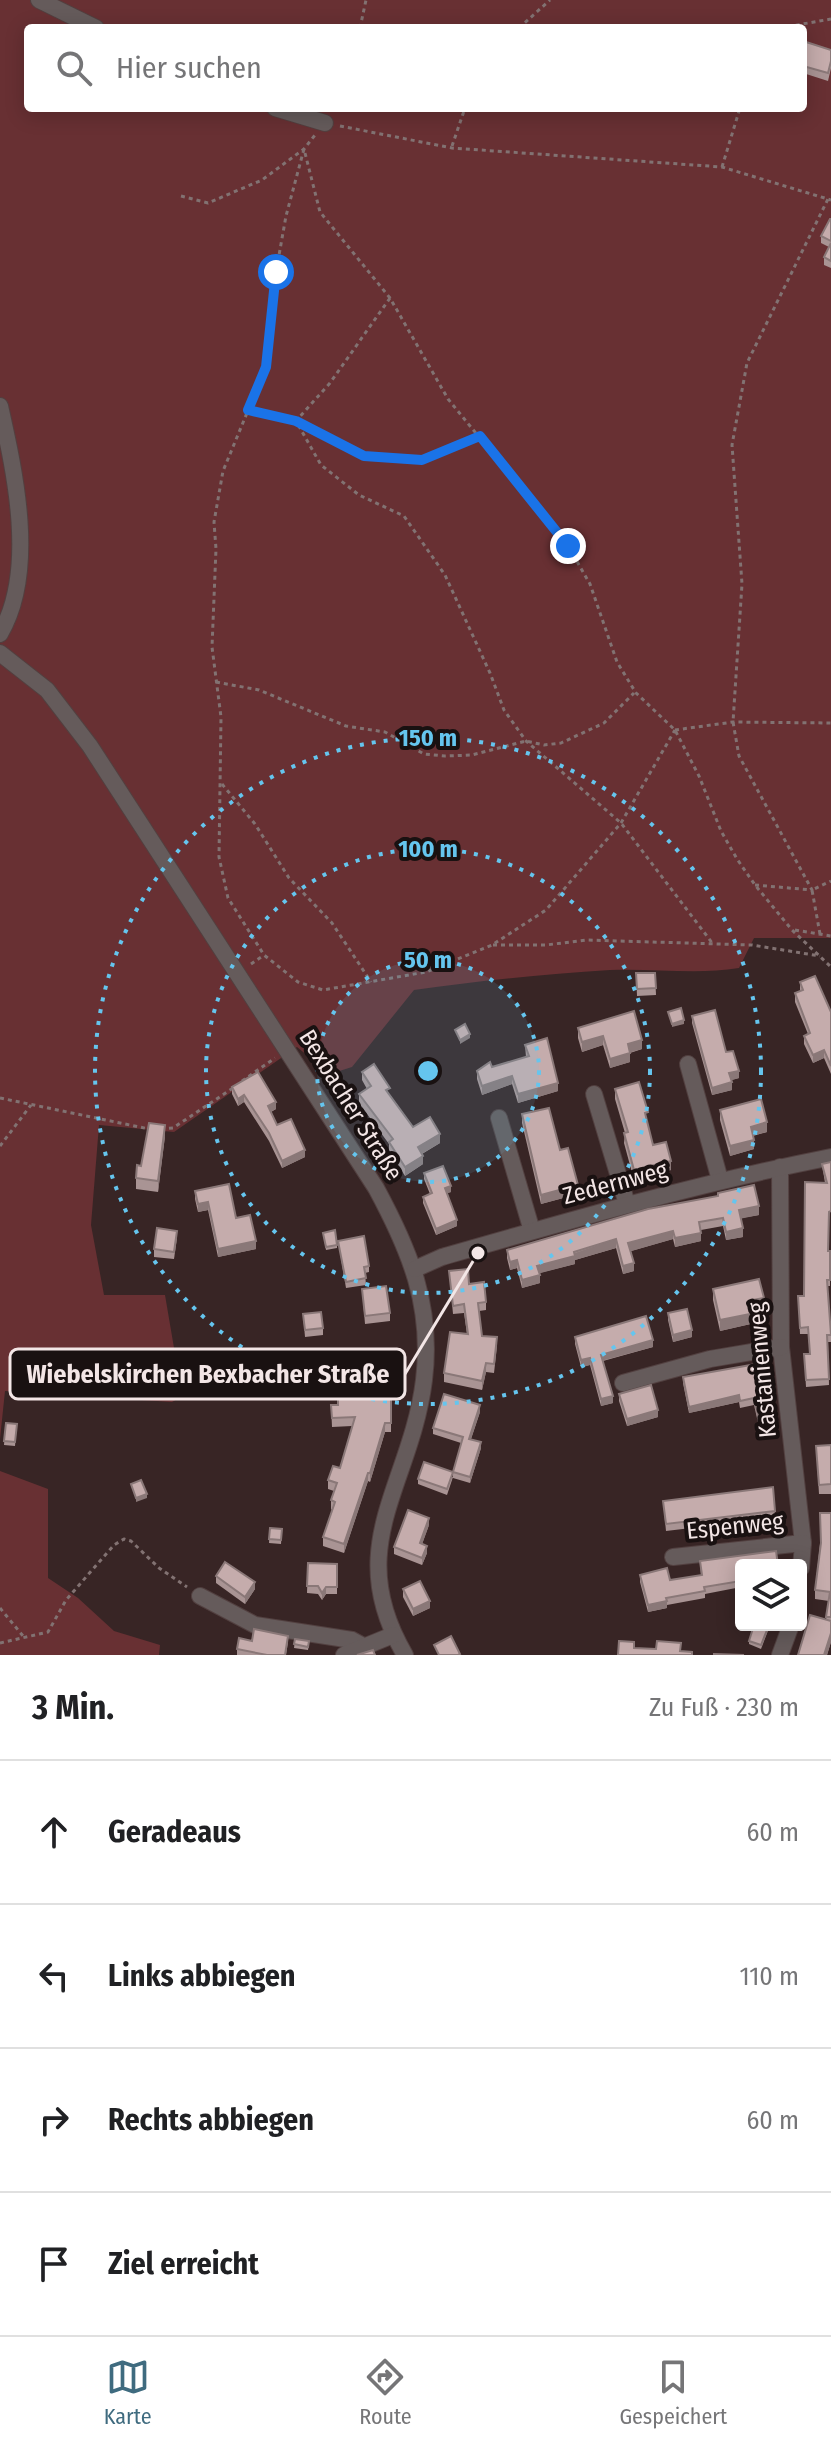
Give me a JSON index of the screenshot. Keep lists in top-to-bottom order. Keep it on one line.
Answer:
{"streets":{"street":["Bexbacher Straße","Zedernweg","Kastanienweg","Espenweg"]},"crossings":[["Bexbacher Straße","Zedernweg"],["Zedernweg","Kastanienweg"],["Kastanienweg","Espenweg"]],"places":["Wiebelskirchen Bexbacher Straße"],"page":{"search":"Hier suchen","heading":["3 Min.","Zu Fuß · 230 m"],"list":[["Geradeaus","60 m"],["Links abbiegen","110 m"],["Rechts abbiegen","60 m"],"Ziel erreicht"],"nav":["Karte","Route","Gespeichert"]},"rings":["150 m","100 m","50 m"]}
